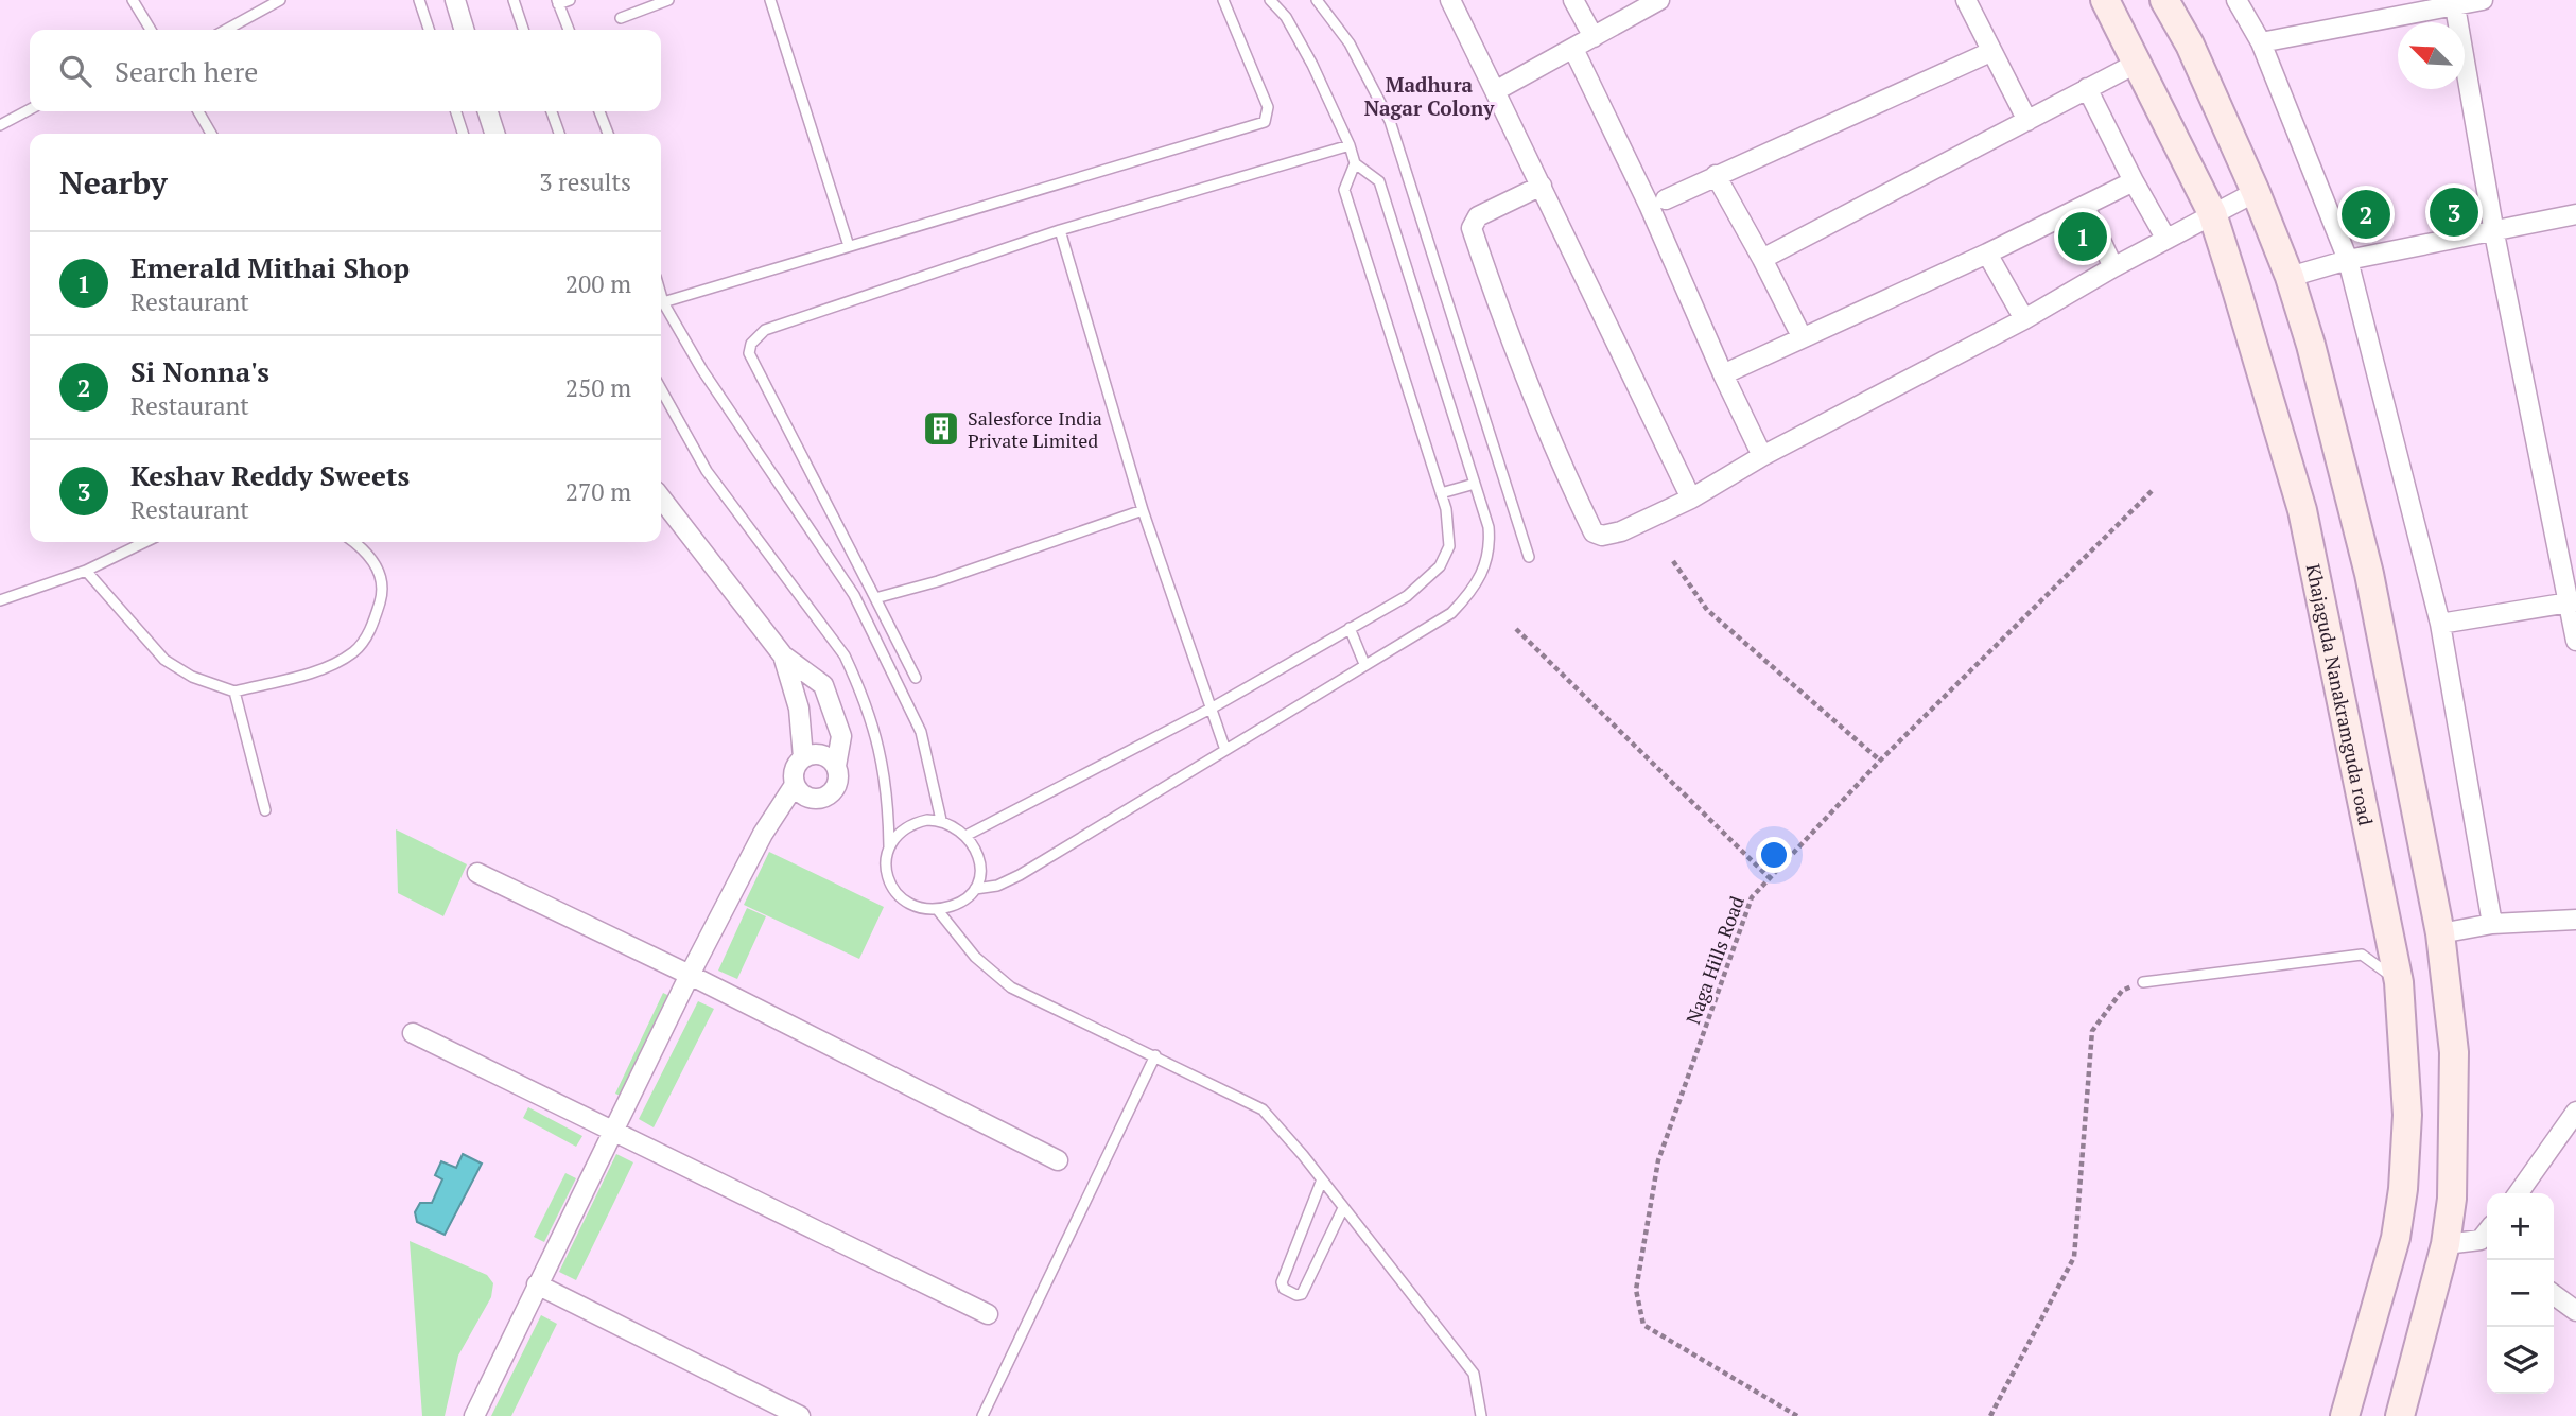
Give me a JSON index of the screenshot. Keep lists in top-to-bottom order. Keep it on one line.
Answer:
{"streets":{"main road":["Khajaguda Nanakramguda road"],"path":["Naga Hills Road"]},"districts":["Madhura Nagar Colony"],"places":{"building":["Salesforce India Private Limited"]},"north":"top left","page":{"search":"Search here","heading":["Nearby","3 results"],"pins":["3","2","1"],"list":[{"mark":"1","name":"Emerald Mithai Shop","note":"Restaurant","value":"200 m"},{"mark":"2","name":"Si Nonna's","note":"Restaurant","value":"250 m"},{"mark":"3","name":"Keshav Reddy Sweets","note":"Restaurant","value":"270 m"}],"map_buttons":["+","−"]}}
